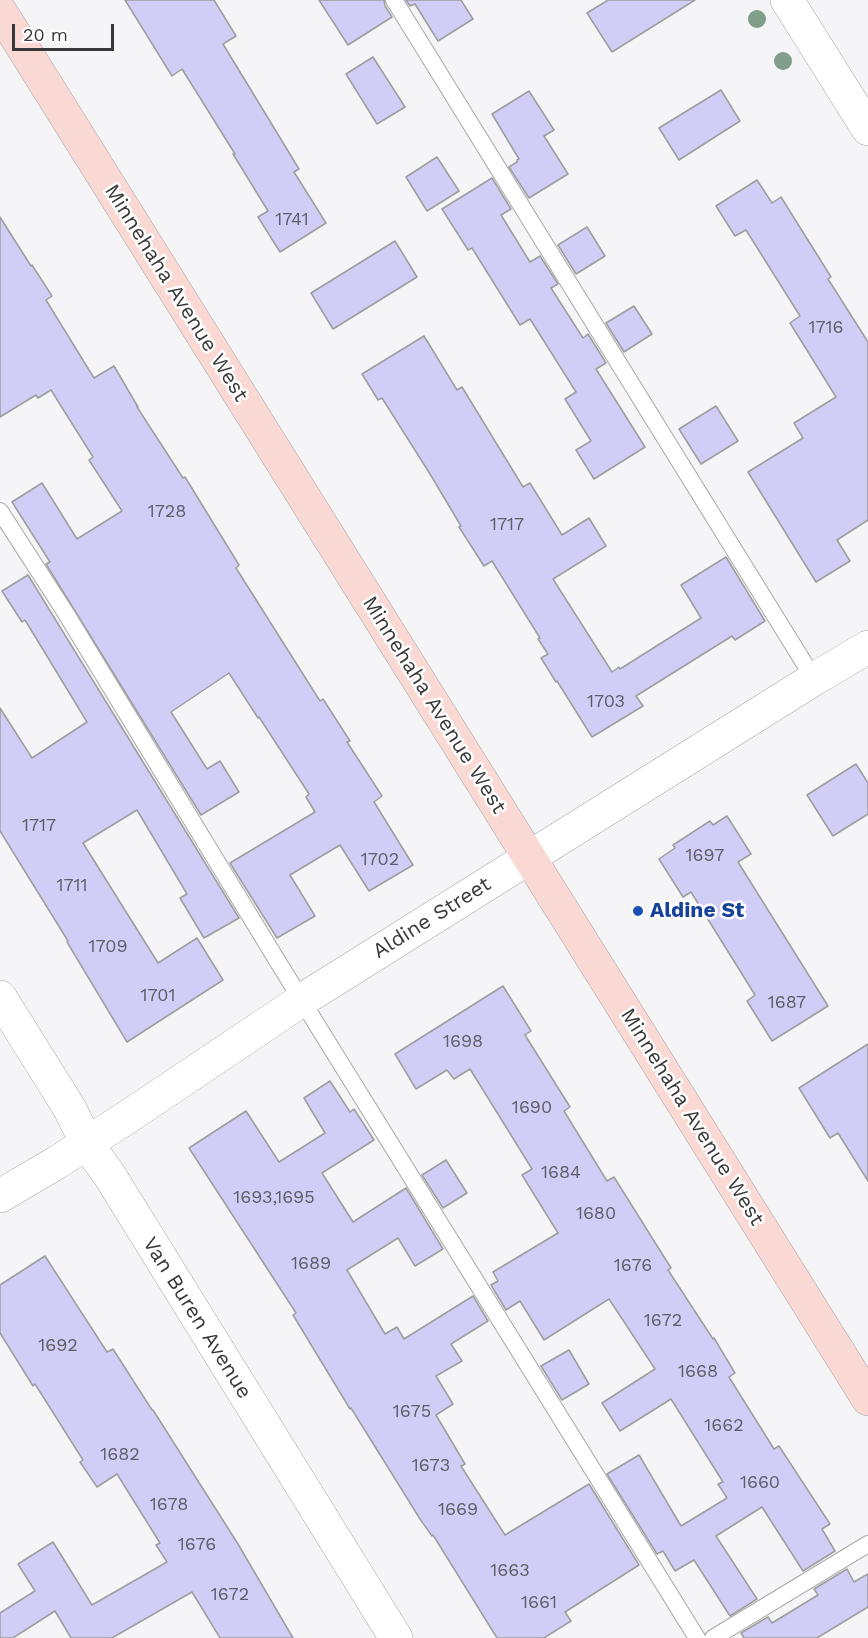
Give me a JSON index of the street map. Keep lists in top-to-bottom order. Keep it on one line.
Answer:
{"streets":{"street":["Minnehaha Avenue West","Aldine Street","Van Buren Avenue"]},"crossings":[["Minnehaha Avenue West","Aldine Street"],["Aldine Street","Van Buren Avenue"]],"places":["Aldine St"],"house_numbers":["1741","1716","1728","1717","1703","1717","1697","1702","1711","1709","1701","1687","1698","1690","1684","1693,1695","1680","1689","1676","1672","1692","1668","1675","1662","1682","1673","1660","1678","1669","1676","1663","1672","1661"],"scale_bar":"20 m"}
